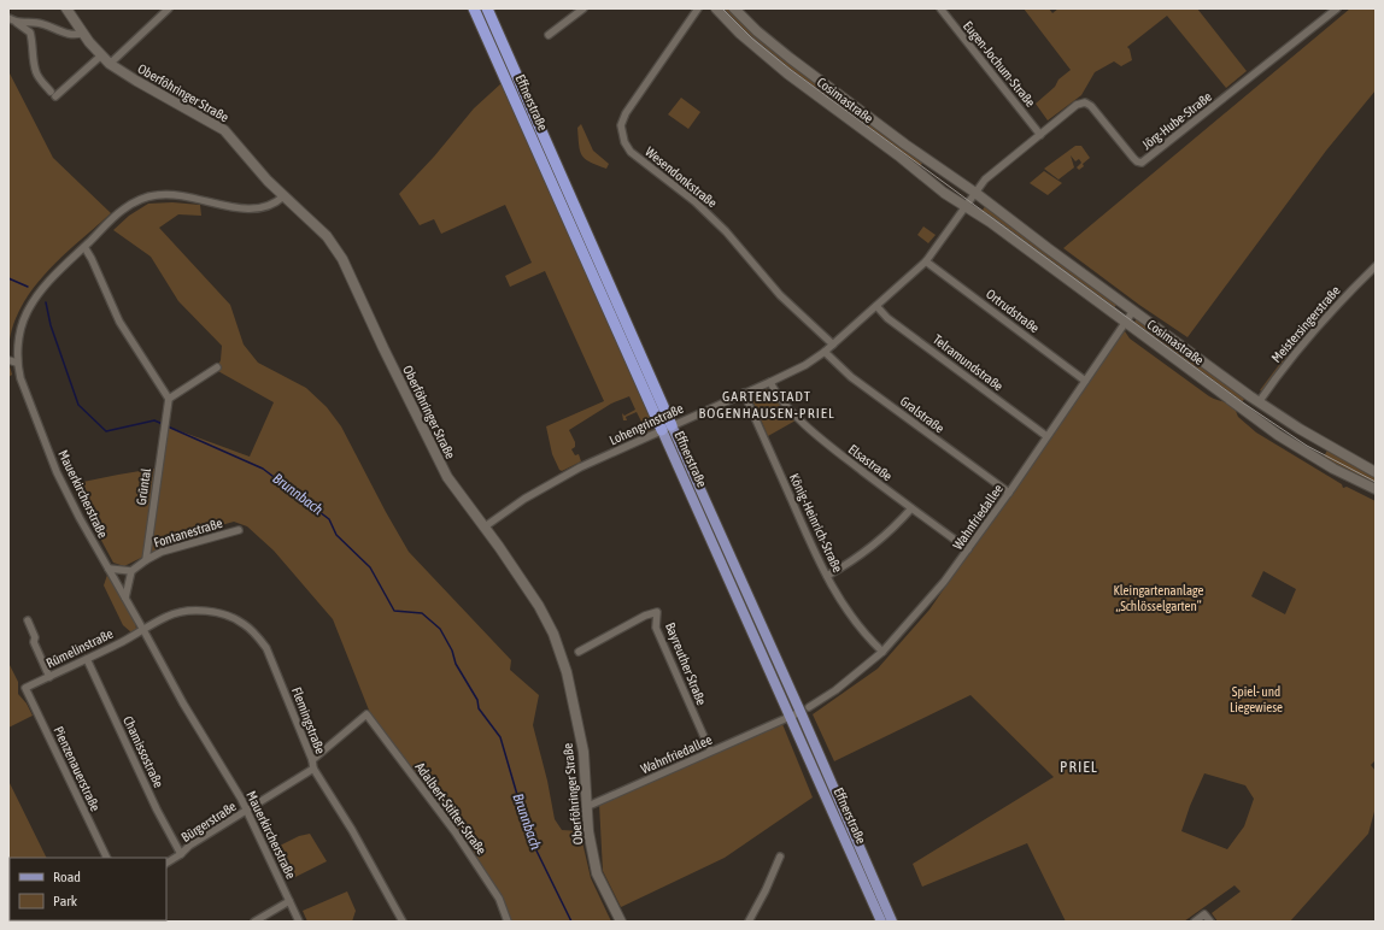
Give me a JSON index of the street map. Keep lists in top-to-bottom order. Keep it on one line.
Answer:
{"streets":{"highway":["Effnerstraße"],"main road":["Oberföhringer Straße","Cosimastraße"],"street":["Eugen-Jochum-Straße","Jörg-Hube-Straße","Wesendonkstraße","Ortrudstraße","Meistersingerstraße","Telramundstraße","Gralstraße","Lohengrinstraße","Elsastraße","Grüntal","Mauerkircherstraße","Wahnfriedallee","König-Heinrich-Straße","Fontanestraße","Rümelinstraße","Bayreuther Straße","Flemingstraße","Chamissostraße","Pienzenauerstraße","Adalbert-Stifter-Straße","Bürgerstraße"]},"crossings":[["Eugen-Jochum-Straße","Jörg-Hube-Straße"],["Oberföhringer Straße","Lohengrinstraße"],["Oberföhringer Straße","Mauerkircherstraße"],["Oberföhringer Straße","Wahnfriedallee"],["Cosimastraße","Jörg-Hube-Straße"],["Cosimastraße","Meistersingerstraße"],["Cosimastraße","Lohengrinstraße"],["Cosimastraße","Wahnfriedallee"],["Effnerstraße","Lohengrinstraße"],["Effnerstraße","Wahnfriedallee"],["Wesendonkstraße","Lohengrinstraße"],["Ortrudstraße","Lohengrinstraße"],["Ortrudstraße","Wahnfriedallee"],["Telramundstraße","Lohengrinstraße"],["Telramundstraße","Wahnfriedallee"],["Gralstraße","Lohengrinstraße"],["Gralstraße","Wahnfriedallee"],["Lohengrinstraße","Elsastraße"],["Lohengrinstraße","König-Heinrich-Straße"],["Elsastraße","Wahnfriedallee"],["Grüntal","Fontanestraße"],["Mauerkircherstraße","Rümelinstraße"],["Mauerkircherstraße","Flemingstraße"],["Mauerkircherstraße","Bürgerstraße"],["Wahnfriedallee","König-Heinrich-Straße"],["Wahnfriedallee","Bayreuther Straße"],["Rümelinstraße","Flemingstraße"],["Rümelinstraße","Chamissostraße"],["Rümelinstraße","Pienzenauerstraße"],["Flemingstraße","Adalbert-Stifter-Straße"],["Flemingstraße","Bürgerstraße"],["Chamissostraße","Bürgerstraße"]],"districts":["GARTENSTADT BOGENHAUSEN-PRIEL","PRIEL"],"water":["Brunnbach"],"parks":["Kleingartenanlage „Schlösselgarten“","Spiel- und Liegewiese"],"legend":["Road","Park"]}
